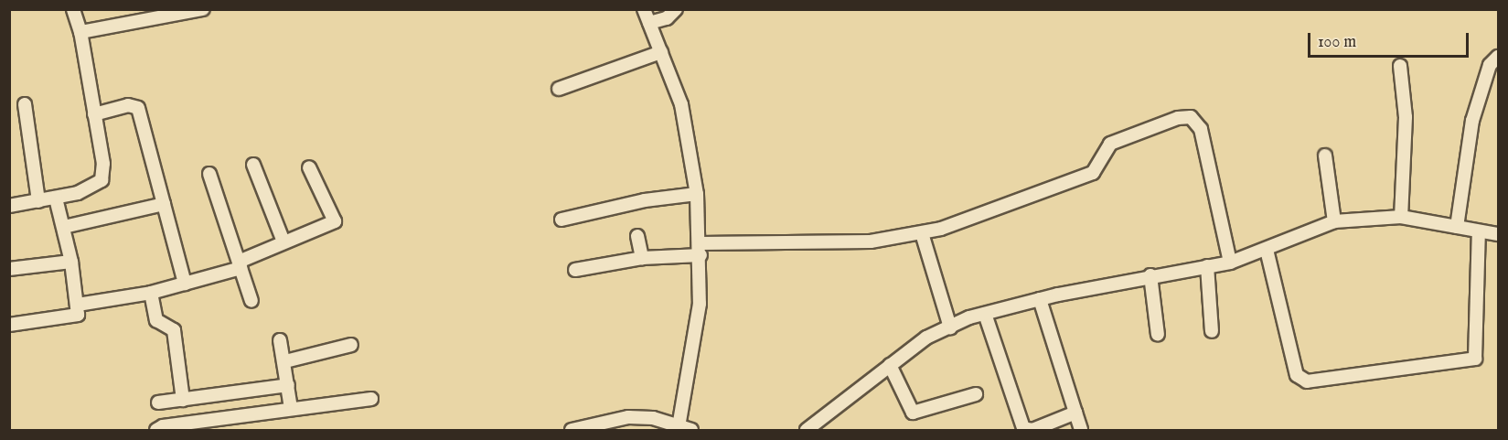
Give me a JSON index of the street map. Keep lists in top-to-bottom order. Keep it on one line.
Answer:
{"scale_bar":"100 m"}
